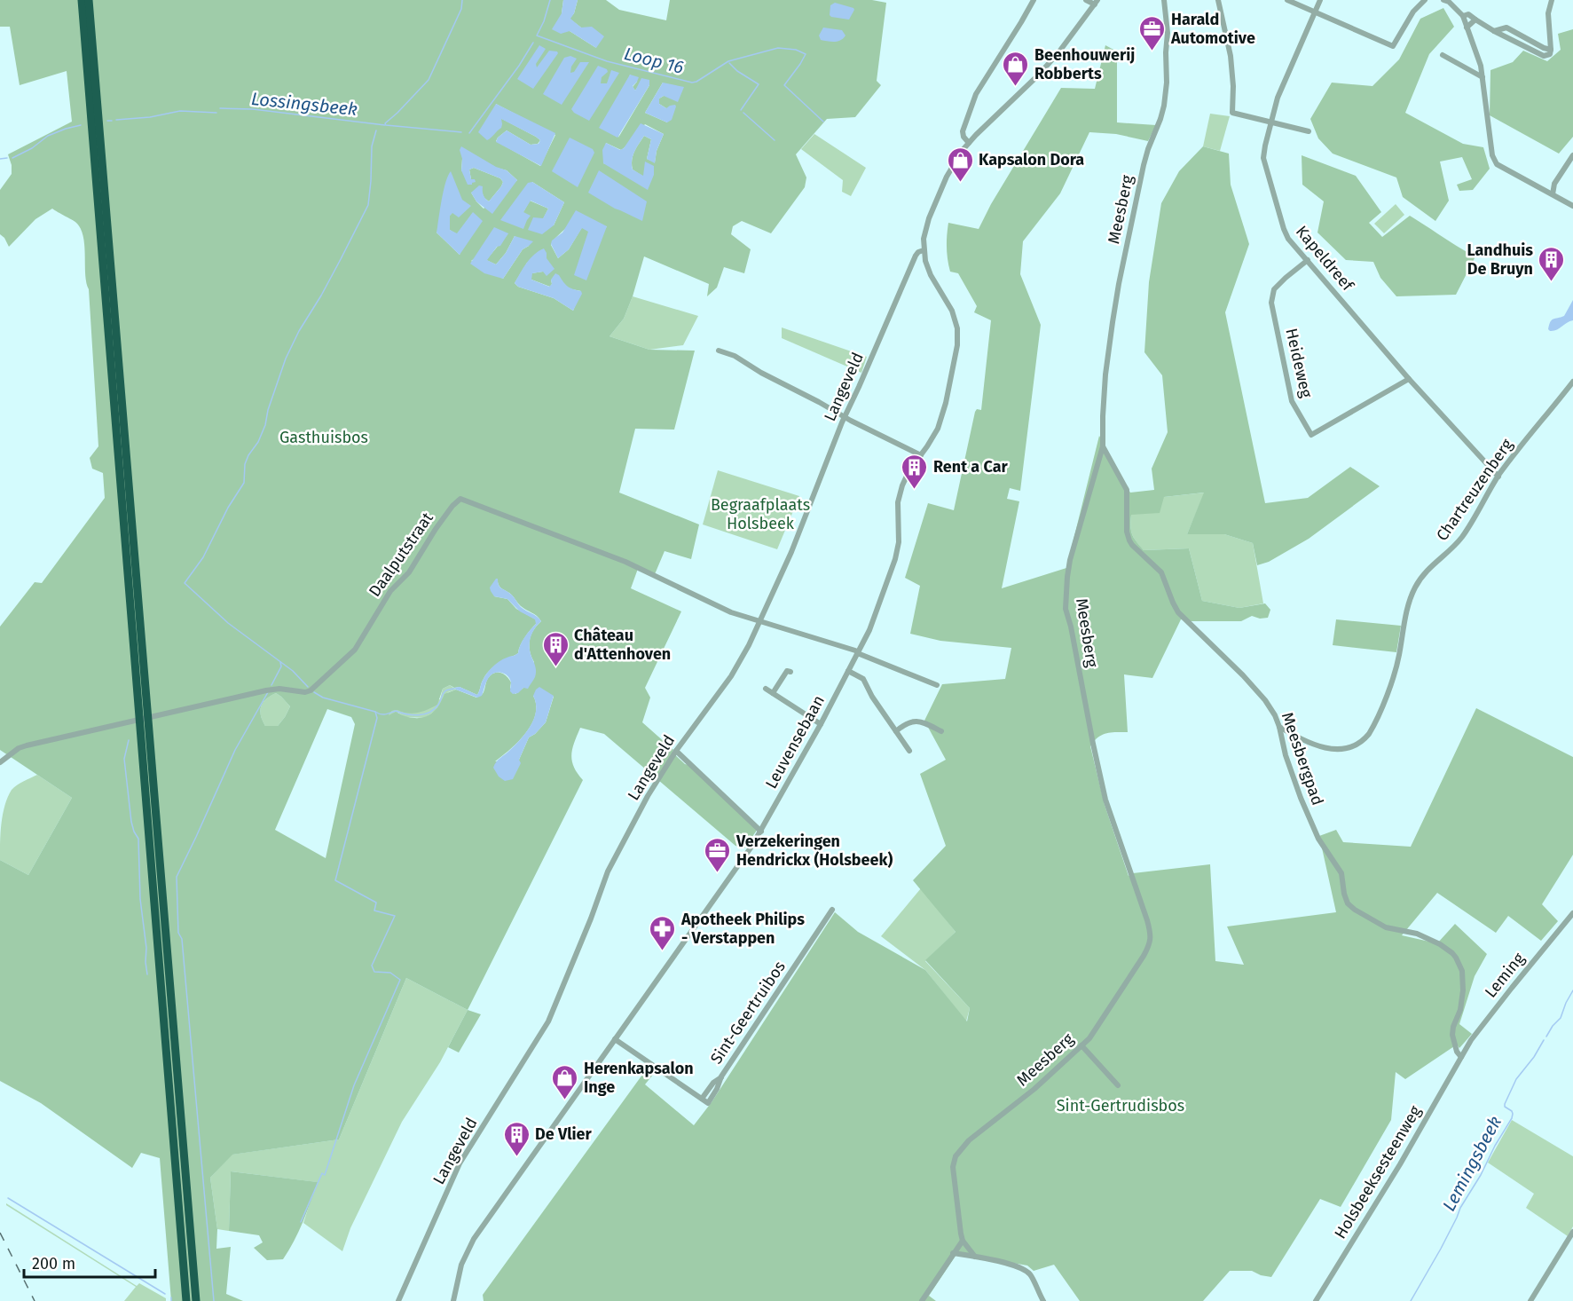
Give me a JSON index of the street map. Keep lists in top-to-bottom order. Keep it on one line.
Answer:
{"streets":{"street":["Meesberg","Kapeldreef","Heideweg","Langeveld","Chartreuzenberg","Daalputstraat","Leuvensebaan","Meesbergpad","Leming","Sint-Geertruibos","Holsbeeksesteenweg"]},"crossings":[["Meesberg","Meesbergpad"],["Kapeldreef","Heideweg"],["Kapeldreef","Chartreuzenberg"],["Langeveld","Daalputstraat"],["Langeveld","Leuvensebaan"],["Chartreuzenberg","Meesbergpad"],["Daalputstraat","Leuvensebaan"],["Leuvensebaan","Sint-Geertruibos"],["Meesbergpad","Leming"],["Meesbergpad","Holsbeeksesteenweg"],["Leming","Holsbeeksesteenweg"]],"water":["Loop 16","Lossingsbeek","Lemingsbeek"],"parks":["Gasthuisbos","Begraafplaats Holsbeek","Sint-Gertrudisbos"],"places":{"office":["Harald Automotive","Verzekeringen Hendrickx (Holsbeek)"],"shop":["Beenhouwerij Robberts","Kapsalon Dora","Herenkapsalon Inge"],"building":["Landhuis De Bruyn","Rent a Car","Château d'Attenhoven","De Vlier"],"pharmacy":["Apotheek Philips - Verstappen"]},"scale_bar":"200 m"}
